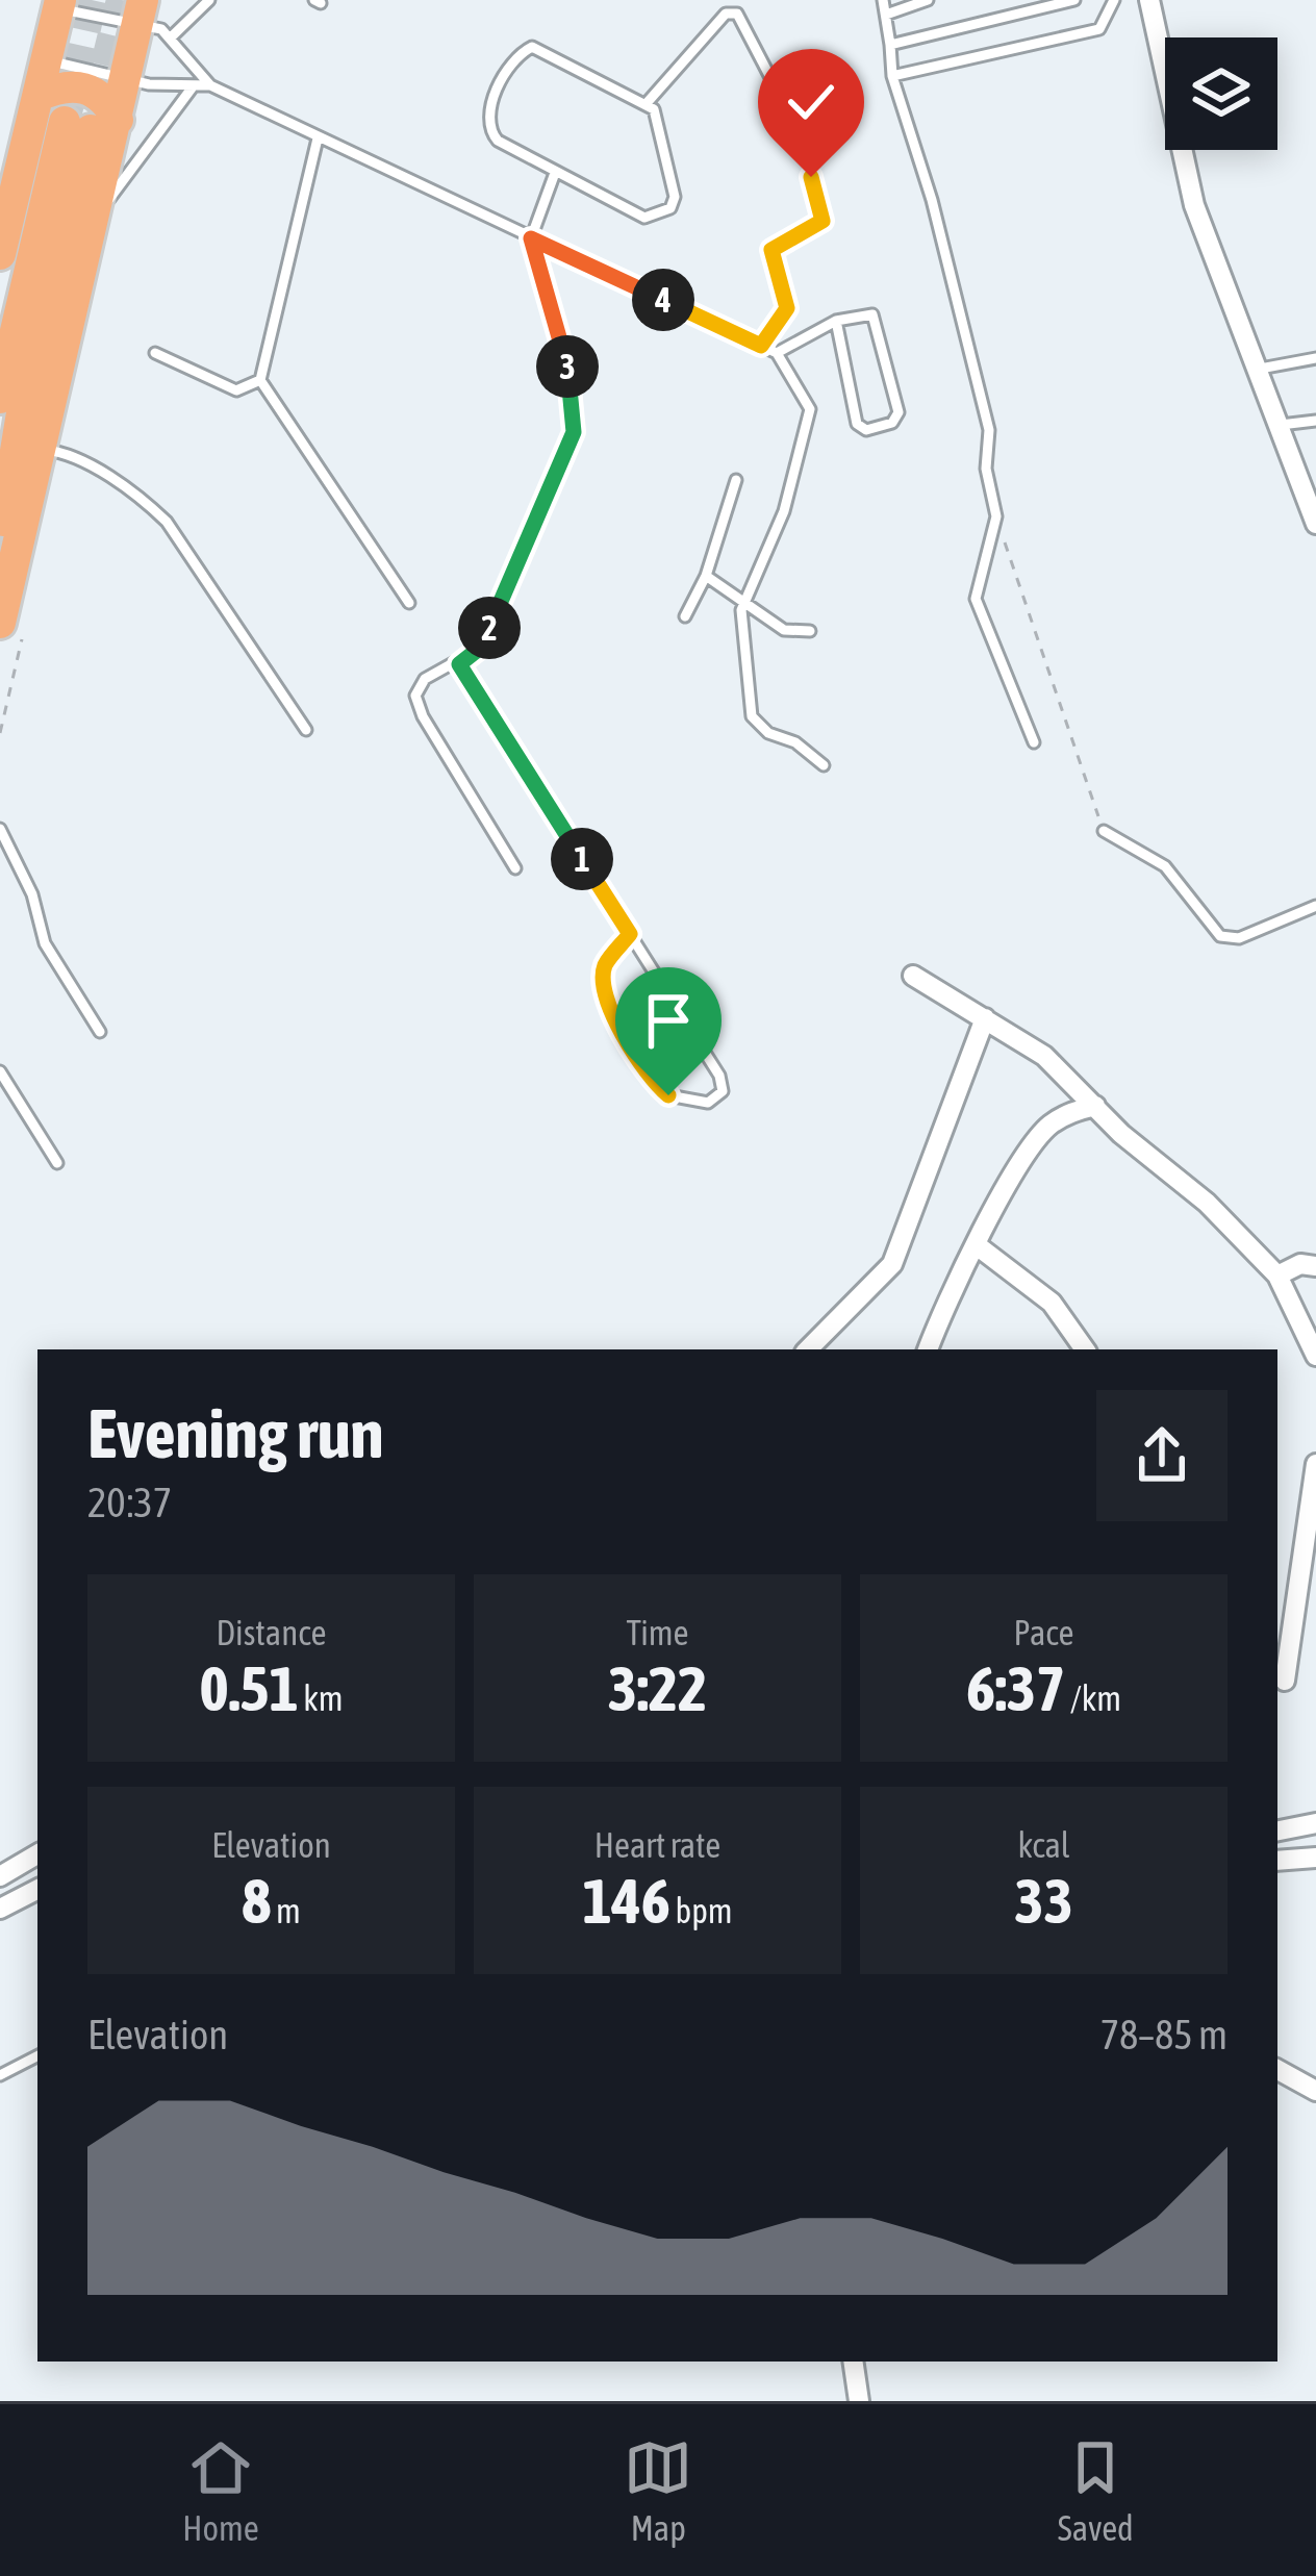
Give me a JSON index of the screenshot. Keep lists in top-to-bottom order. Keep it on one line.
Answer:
{"page":{"pins":["4","3","2","1"],"heading":["Evening run","20:37"],"stats":[["Distance","0.51 km"],["Time","3:22"],["Pace","6:37 /km"],["Elevation","8 m"],["Heart rate","146 bpm"],["kcal","33"]],"chart":["Elevation","78–85 m"],"tabs":["Home","Map","Saved"]}}
